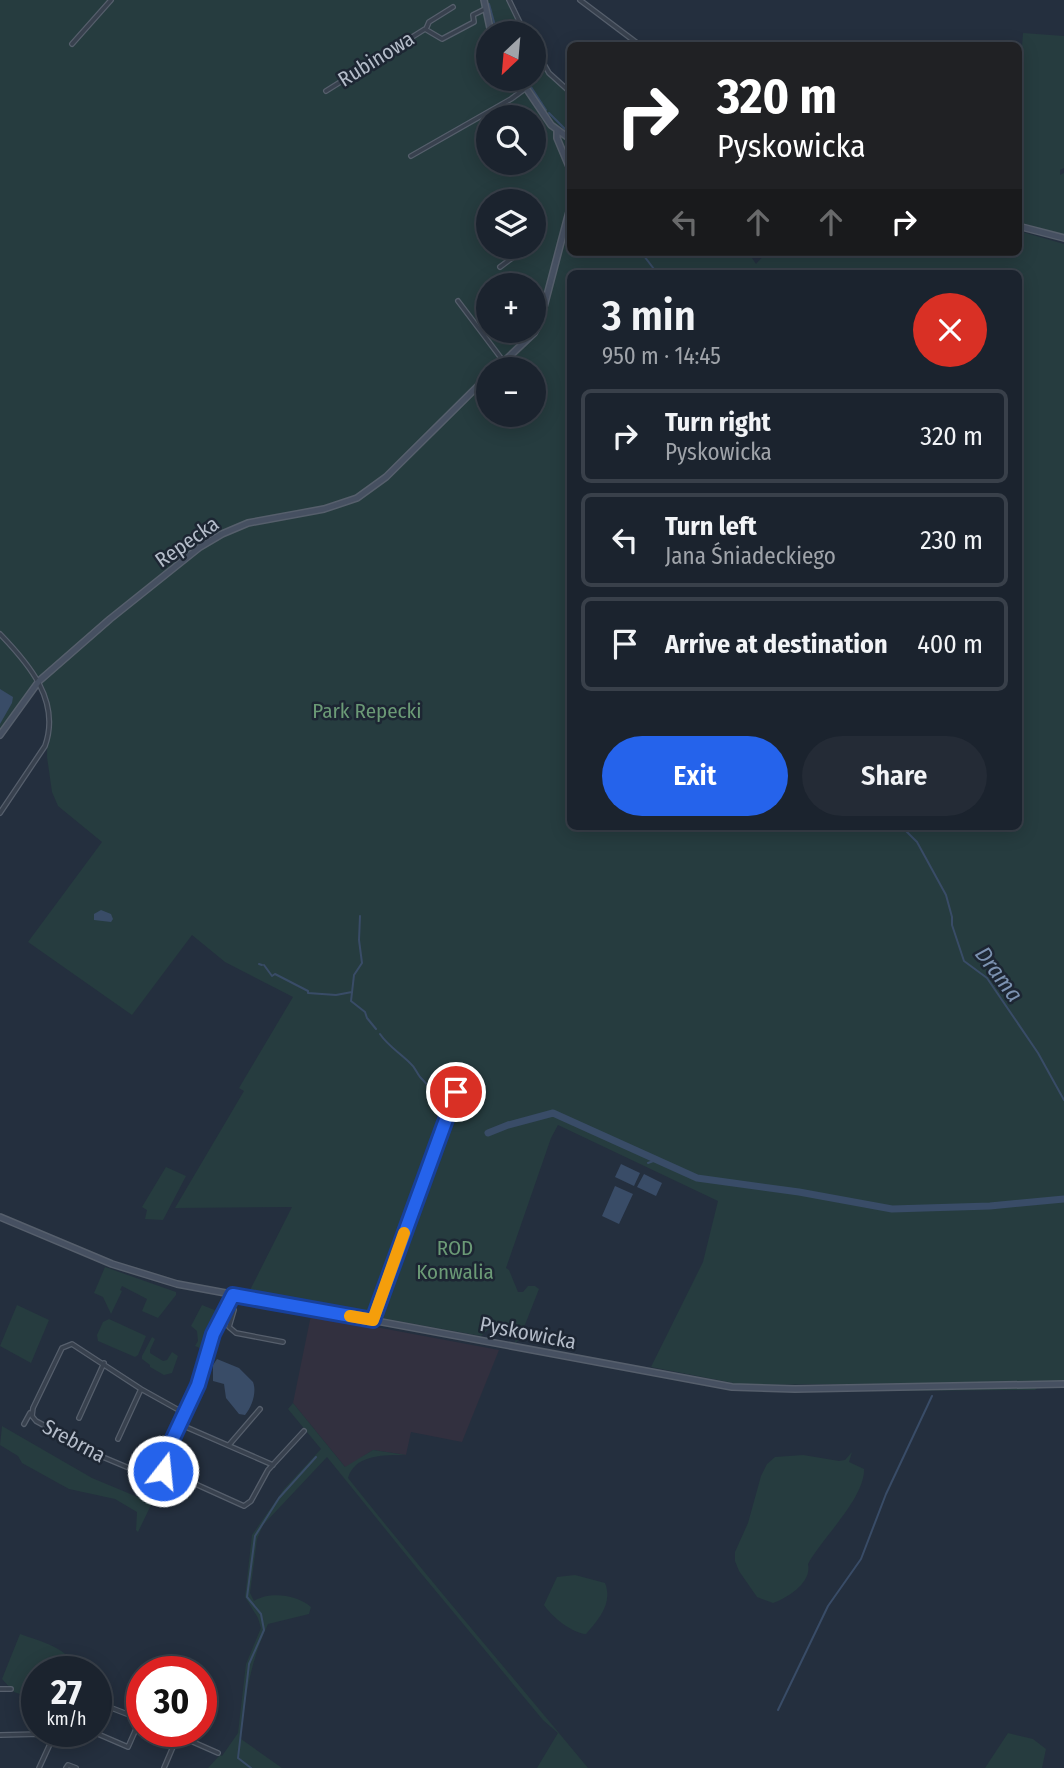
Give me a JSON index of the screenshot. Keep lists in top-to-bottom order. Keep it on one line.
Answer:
{"streets":{"street":["Rubinowa","Repecka","Pyskowicka","Srebrna"]},"water":["Drama"],"parks":["Park Repecki","ROD Konwalia"],"north":"bottom left","page":{"map_buttons":["+","−"],"turn":["320 m","Pyskowicka"],"heading":["3 min","950 m · 14:45"],"list":[{"name":"Turn right","note":"Pyskowicka","value":"320 m"},{"name":"Turn left","note":"Jana Śniadeckiego","value":"230 m"},{"name":"Arrive at destination","value":"400 m"}],"buttons":["Exit","Share"],"speed":"27 km/h","limit":"30"}}
